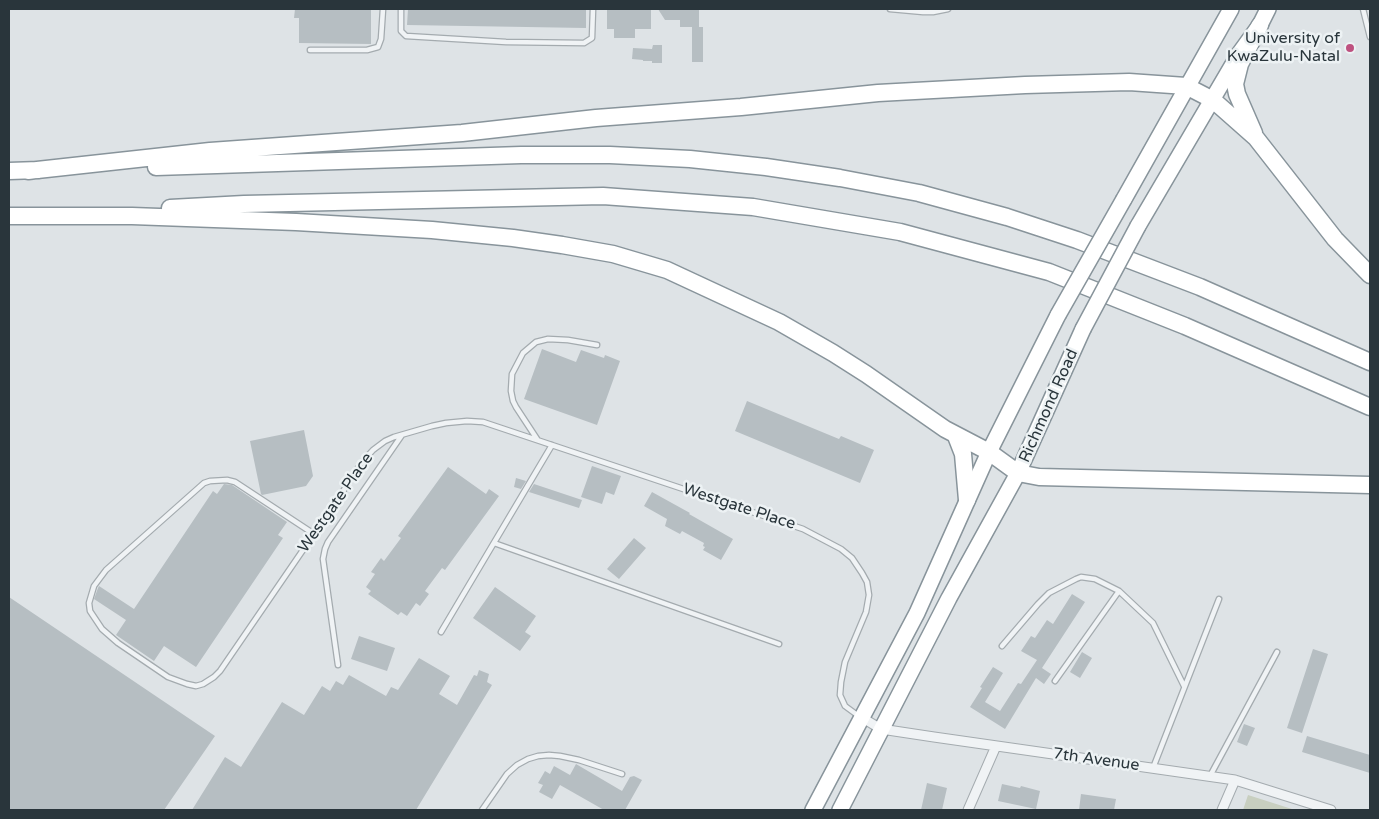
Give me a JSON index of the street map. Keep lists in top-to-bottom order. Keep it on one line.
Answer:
{"streets":{"highway":["Richmond Road"],"street":["7th Avenue"],"lane":["Westgate Place"]},"crossings":[["Richmond Road","Westgate Place"],["Richmond Road","7th Avenue"],["Westgate Place","7th Avenue"]],"places":["University of KwaZulu-Natal"]}
